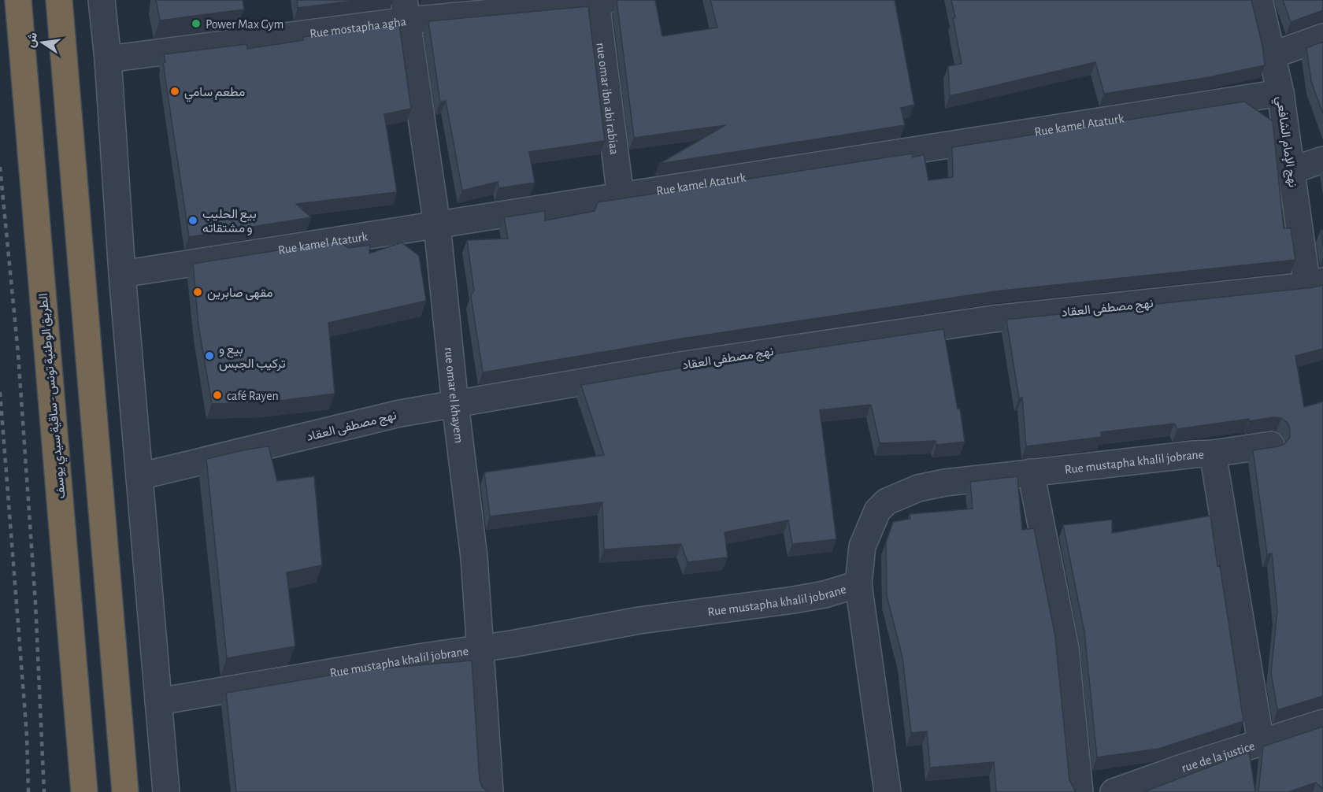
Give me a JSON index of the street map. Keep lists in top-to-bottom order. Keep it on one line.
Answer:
{"streets":{"highway":["الطريق الوطنية تونس - ساقية سيدي يوسف"],"street":["Rue mostapha agha","rue omar ibn abi rabiaa","Rue kamel Ataturk","نهج الإمام الشافعي","نهج مصطفى العقاد","rue omar el khayem","Rue mustapha khalil jobrane","rue de la justice"]},"crossings":[["Rue mostapha agha","rue omar ibn abi rabiaa"],["Rue mostapha agha","rue omar el khayem"],["rue omar ibn abi rabiaa","Rue kamel Ataturk"],["Rue kamel Ataturk","نهج الإمام الشافعي"],["Rue kamel Ataturk","rue omar el khayem"],["نهج الإمام الشافعي","نهج مصطفى العقاد"],["نهج مصطفى العقاد","rue omar el khayem"],["rue omar el khayem","Rue mustapha khalil jobrane"],["Rue mustapha khalil jobrane","rue de la justice"]],"places":["Power Max Gym","مطعم سامي","بيع الحليب و مشتقاته","مقهى صابرين","بيع و تركيب الجبس","café Rayen"],"north":"left"}
